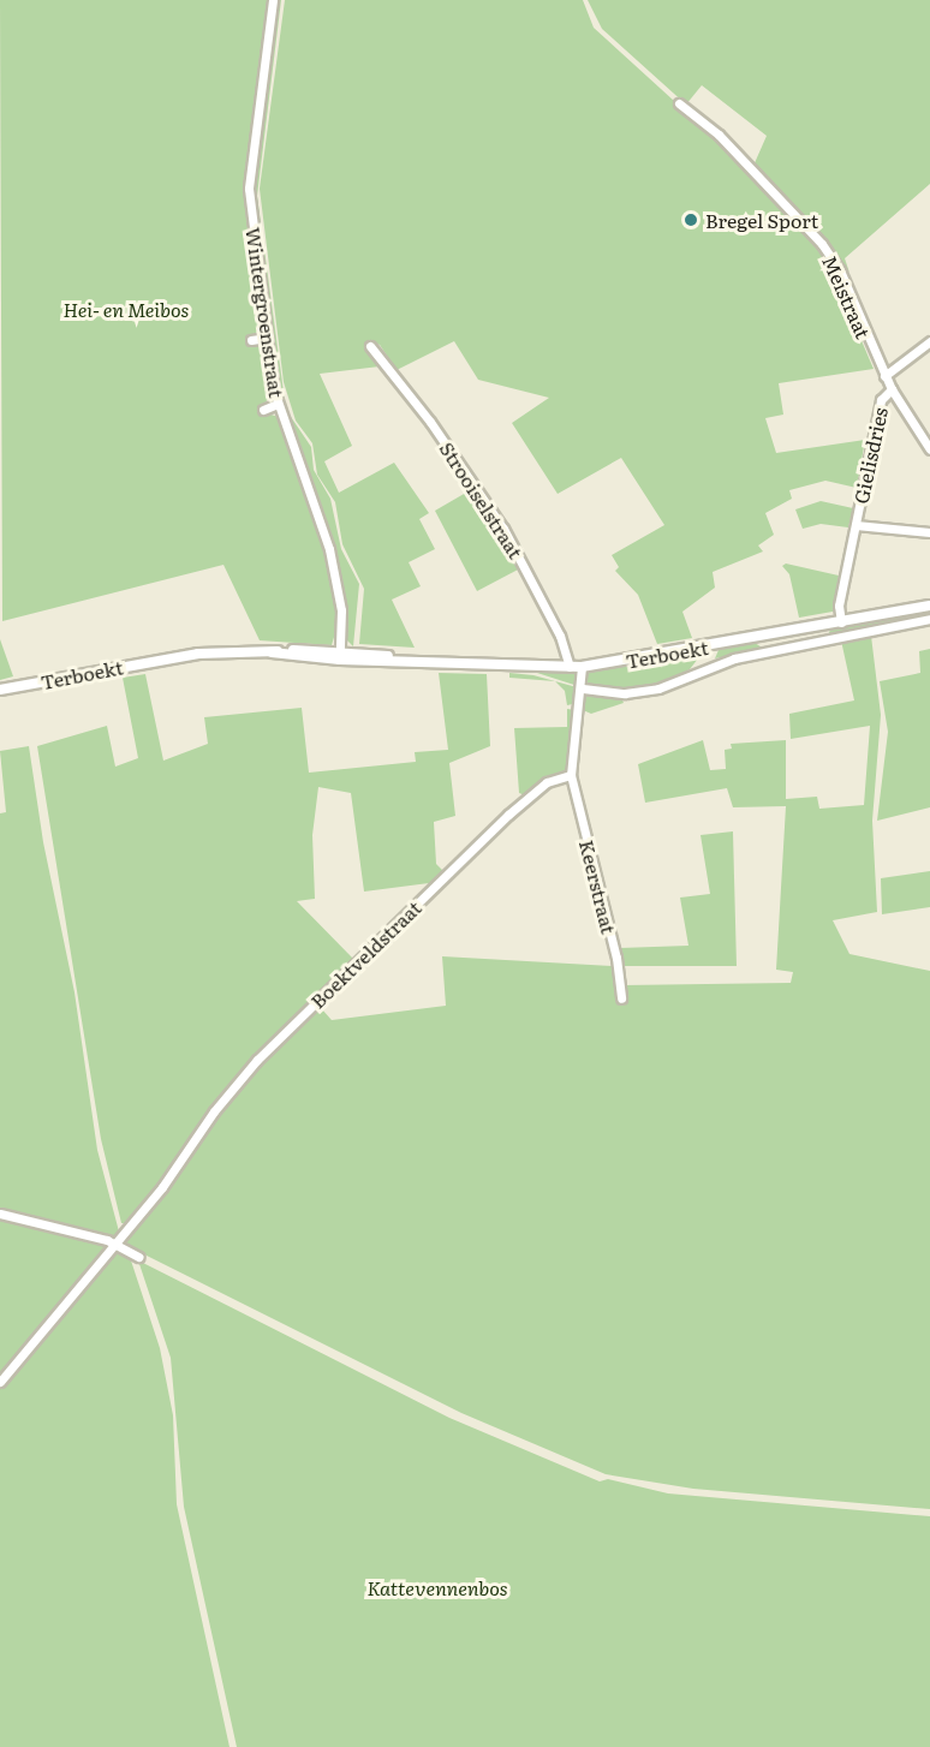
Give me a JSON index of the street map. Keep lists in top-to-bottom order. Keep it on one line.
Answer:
{"streets":{"main road":["Terboekt"],"street":["Meistraat","Wintergroenstraat","Gielisdries","Strooiselstraat","Keerstraat","Boektveldstraat"]},"crossings":[["Meistraat","Gielisdries"],["Wintergroenstraat","Terboekt"],["Gielisdries","Terboekt"],["Strooiselstraat","Terboekt"],["Keerstraat","Boektveldstraat"]],"parks":["Hei- en Meibos","Kattevennenbos"],"places":["Bregel Sport"]}
